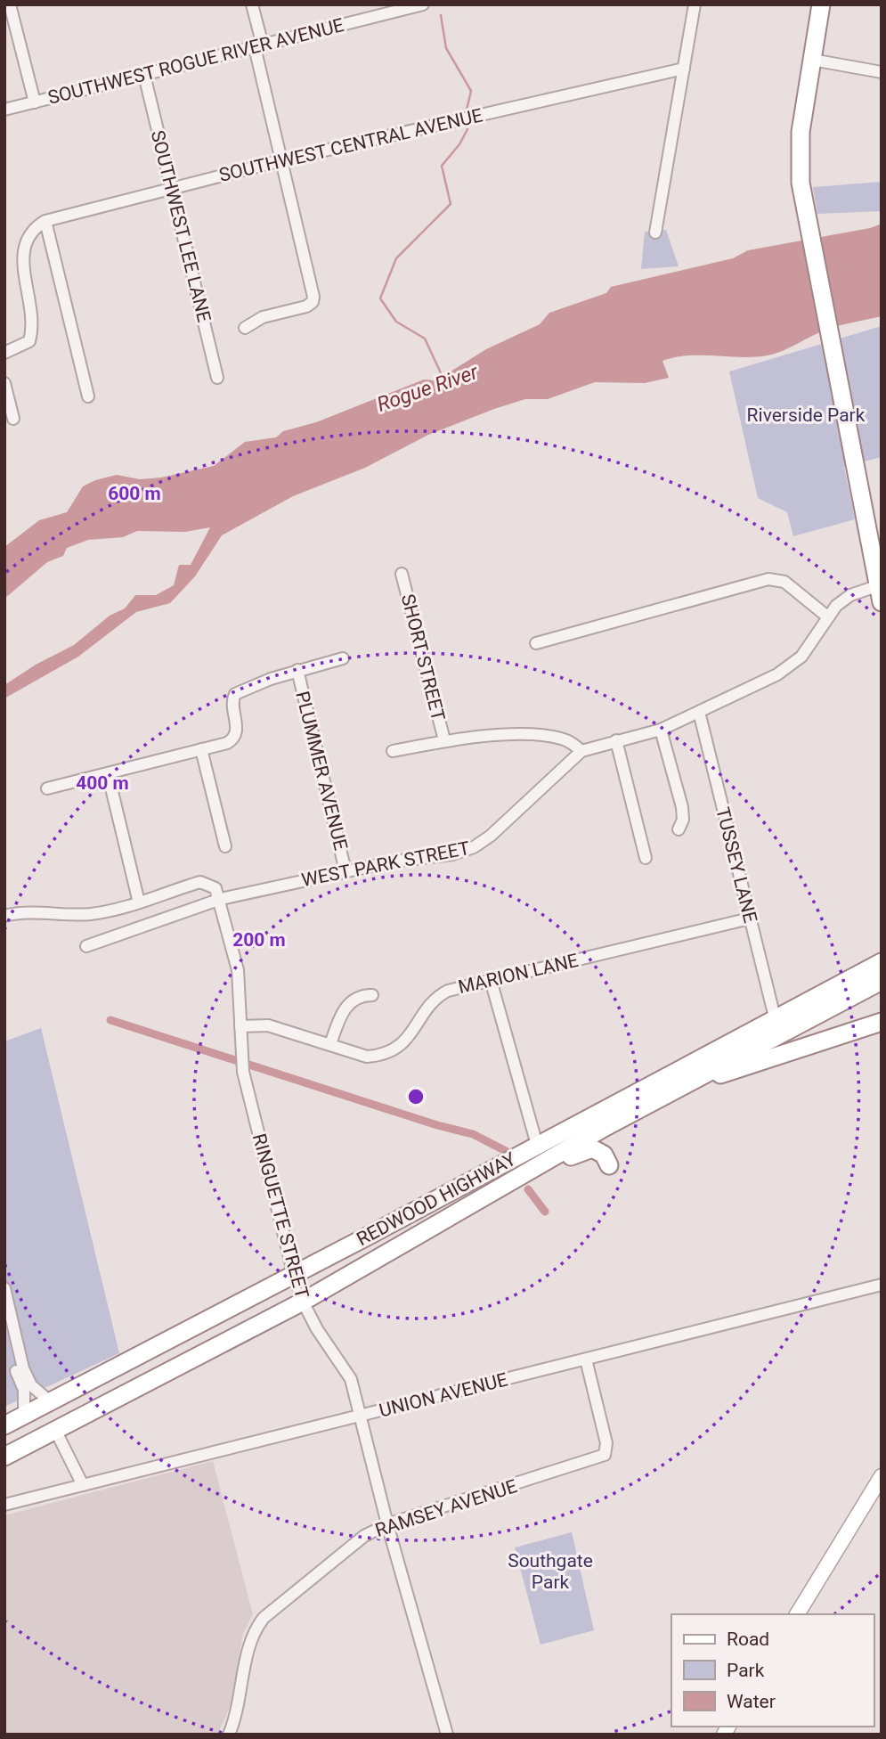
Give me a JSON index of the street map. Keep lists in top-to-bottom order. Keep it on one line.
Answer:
{"streets":{"highway":["REDWOOD HIGHWAY"],"street":["SOUTHWEST ROGUE RIVER AVENUE","SOUTHWEST CENTRAL AVENUE","SOUTHWEST LEE LANE","SHORT STREET","PLUMMER AVENUE","WEST PARK STREET","TUSSEY LANE","MARION LANE","RINGUETTE STREET","UNION AVENUE","RAMSEY AVENUE"]},"crossings":[["SOUTHWEST ROGUE RIVER AVENUE","SOUTHWEST LEE LANE"],["SOUTHWEST CENTRAL AVENUE","SOUTHWEST LEE LANE"],["SHORT STREET","WEST PARK STREET"],["PLUMMER AVENUE","WEST PARK STREET"],["WEST PARK STREET","TUSSEY LANE"],["WEST PARK STREET","RINGUETTE STREET"],["TUSSEY LANE","MARION LANE"],["TUSSEY LANE","REDWOOD HIGHWAY"],["MARION LANE","RINGUETTE STREET"],["REDWOOD HIGHWAY","RINGUETTE STREET"],["RINGUETTE STREET","UNION AVENUE"],["RINGUETTE STREET","RAMSEY AVENUE"],["UNION AVENUE","RAMSEY AVENUE"]],"water":["Rogue River"],"parks":["Riverside Park","Southgate Park"],"legend":["Road","Park","Water"],"rings":["600 m","400 m","200 m"]}
